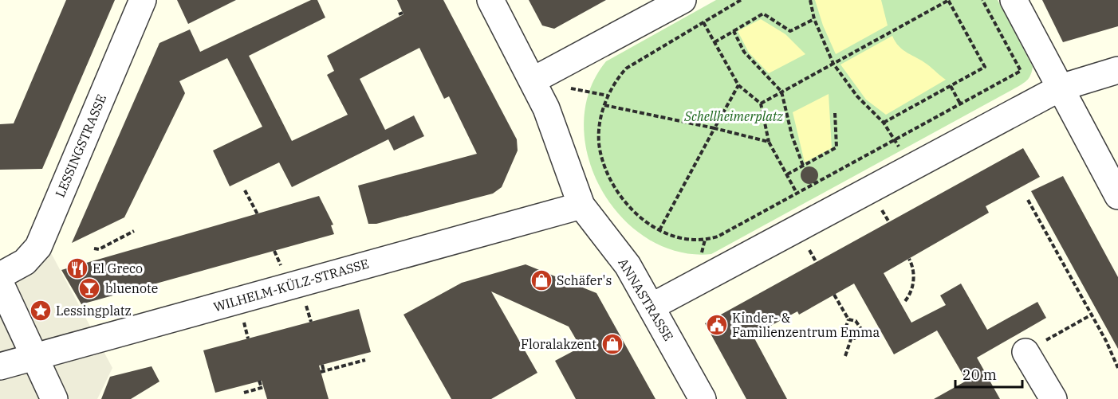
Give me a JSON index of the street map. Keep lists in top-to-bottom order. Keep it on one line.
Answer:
{"streets":{"street":["LESSINGSTRASSE","WILHELM-KÜLZ-STRASSE","ANNASTRASSE"]},"crossings":[["WILHELM-KÜLZ-STRASSE","ANNASTRASSE"]],"parks":["Schellheimerplatz"],"places":{"restaurant":["El Greco"],"shop":["Schäfer's","Floralakzent"],"bar":["bluenote"],"place":["Lessingplatz"],"public building":["Kinder- & Familienzentrum Emma"]},"scale_bar":"20 m"}
